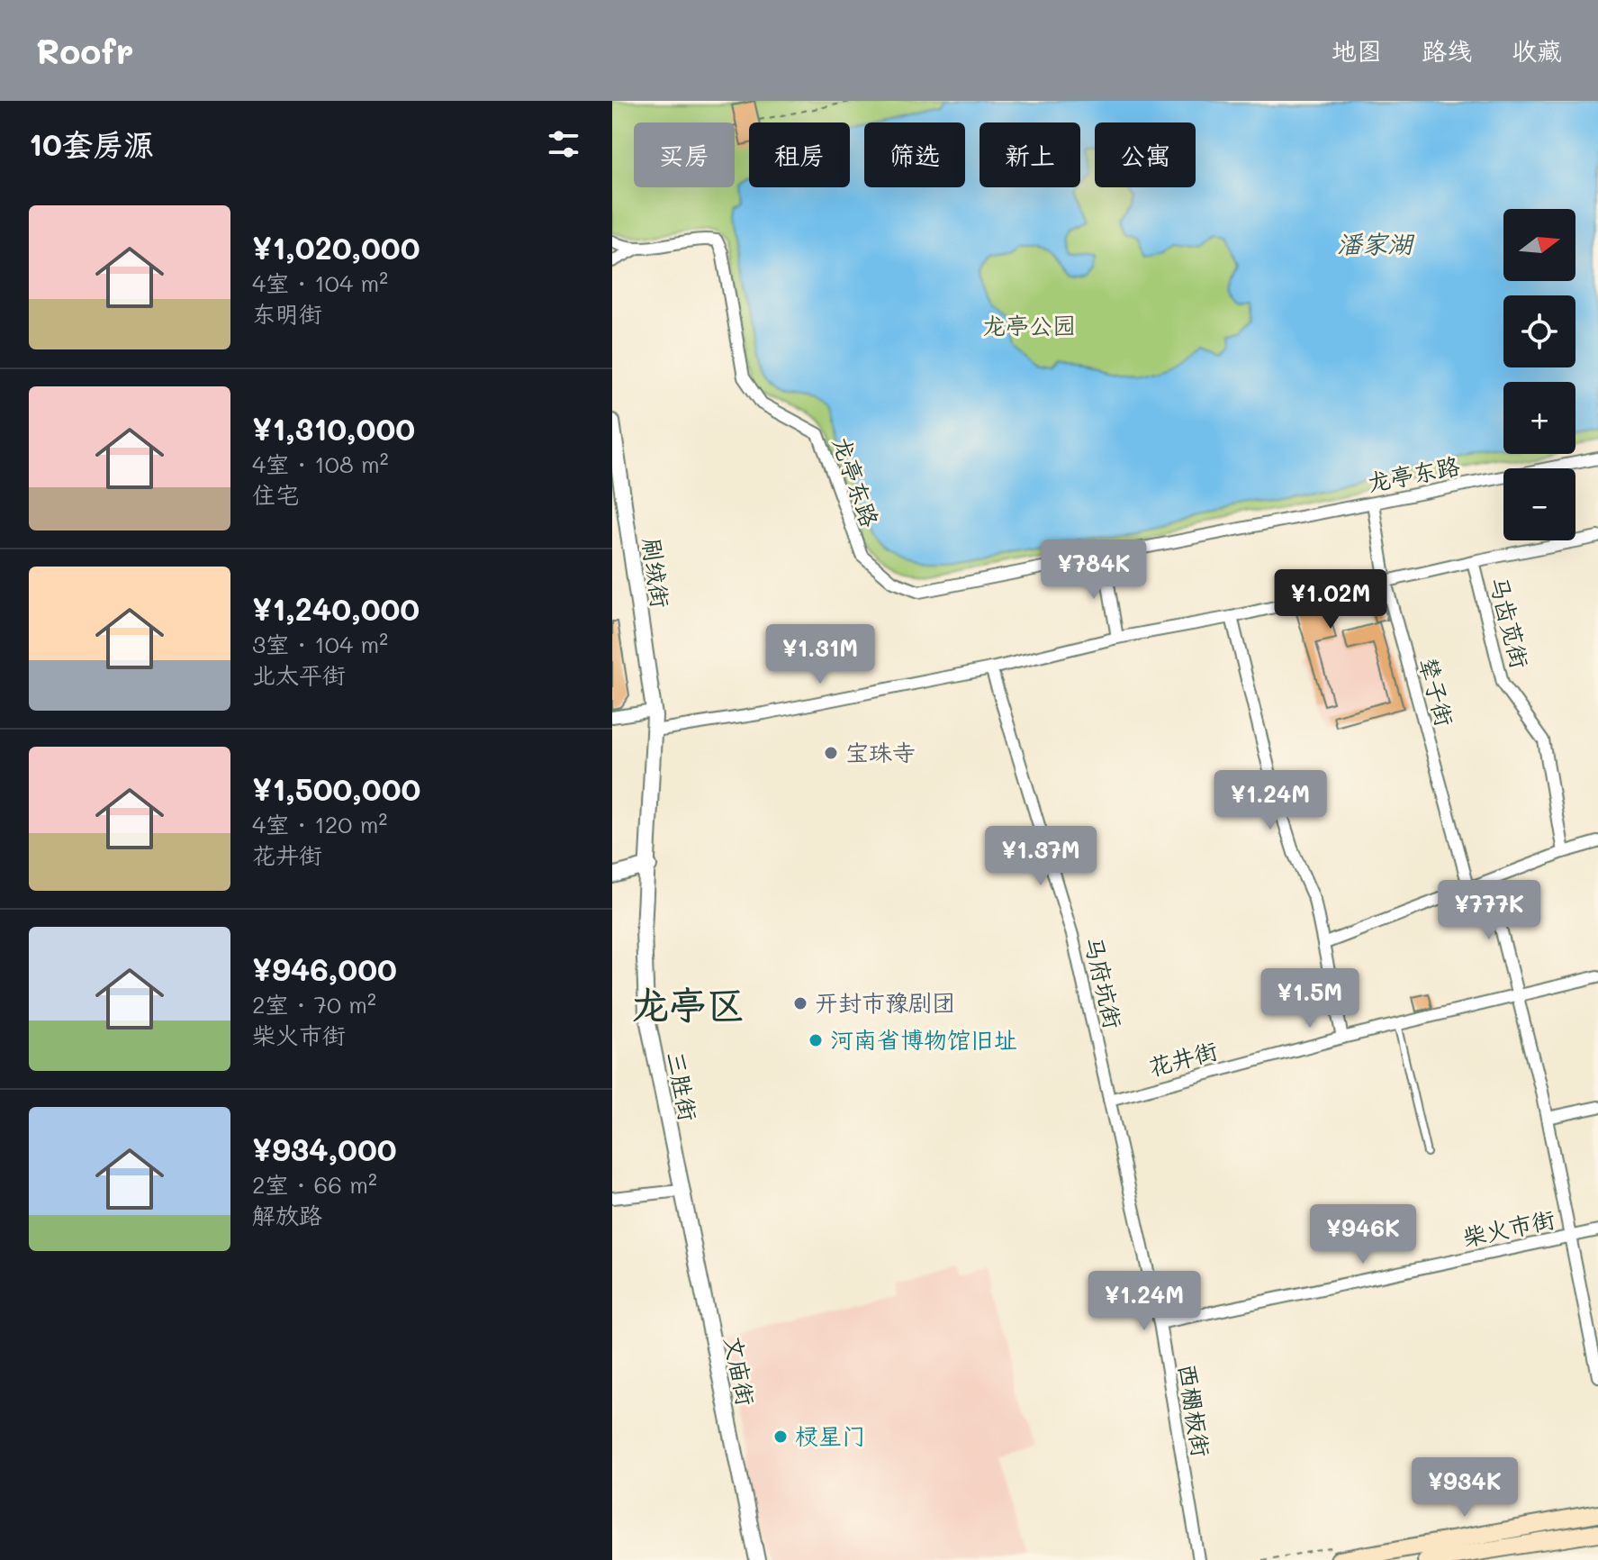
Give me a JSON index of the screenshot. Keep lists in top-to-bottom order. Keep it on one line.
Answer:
{"streets":{"street":["龙亭东路","刷绒街","马齿苋街","辇子街","马府坑街","花井街","三胜街","柴火市街","文庙街","西棚板街"]},"crossings":[["龙亭东路","辇子街"],["刷绒街","三胜街"],["马府坑街","花井街"],["马府坑街","西棚板街"],["花井街","西棚板街"],["三胜街","文庙街"],["柴火市街","西棚板街"]],"districts":["龙亭区"],"water":["潘家湖"],"parks":["龙亭公园"],"places":["宝珠寺","开封市豫剧团","河南省博物馆旧址","棂星门"],"north":"right","page":{"header":"Roofr","nav":["地图","路线","收藏"],"heading":"10套房源","chip":["买房","租房","筛选","新上","公寓"],"list":[{"name":"¥1,020,000","note":"4室 · 104 m² · 东明街"},{"name":"¥1,310,000","note":"4室 · 108 m² · 住宅"},{"name":"¥1,240,000","note":"3室 · 104 m² · 北太平街"},{"name":"¥1,500,000","note":"4室 · 120 m² · 花井街"},{"name":"¥946,000","note":"2室 · 70 m² · 柴火市街"},{"name":"¥934,000","note":"2室 · 66 m² · 解放路"}],"map_buttons":["+","−"],"price":["¥784K","¥1.02M","¥1.31M","¥1.24M","¥1.37M","¥777K","¥1.5M","¥946K","¥1.24M","¥934K"]}}
